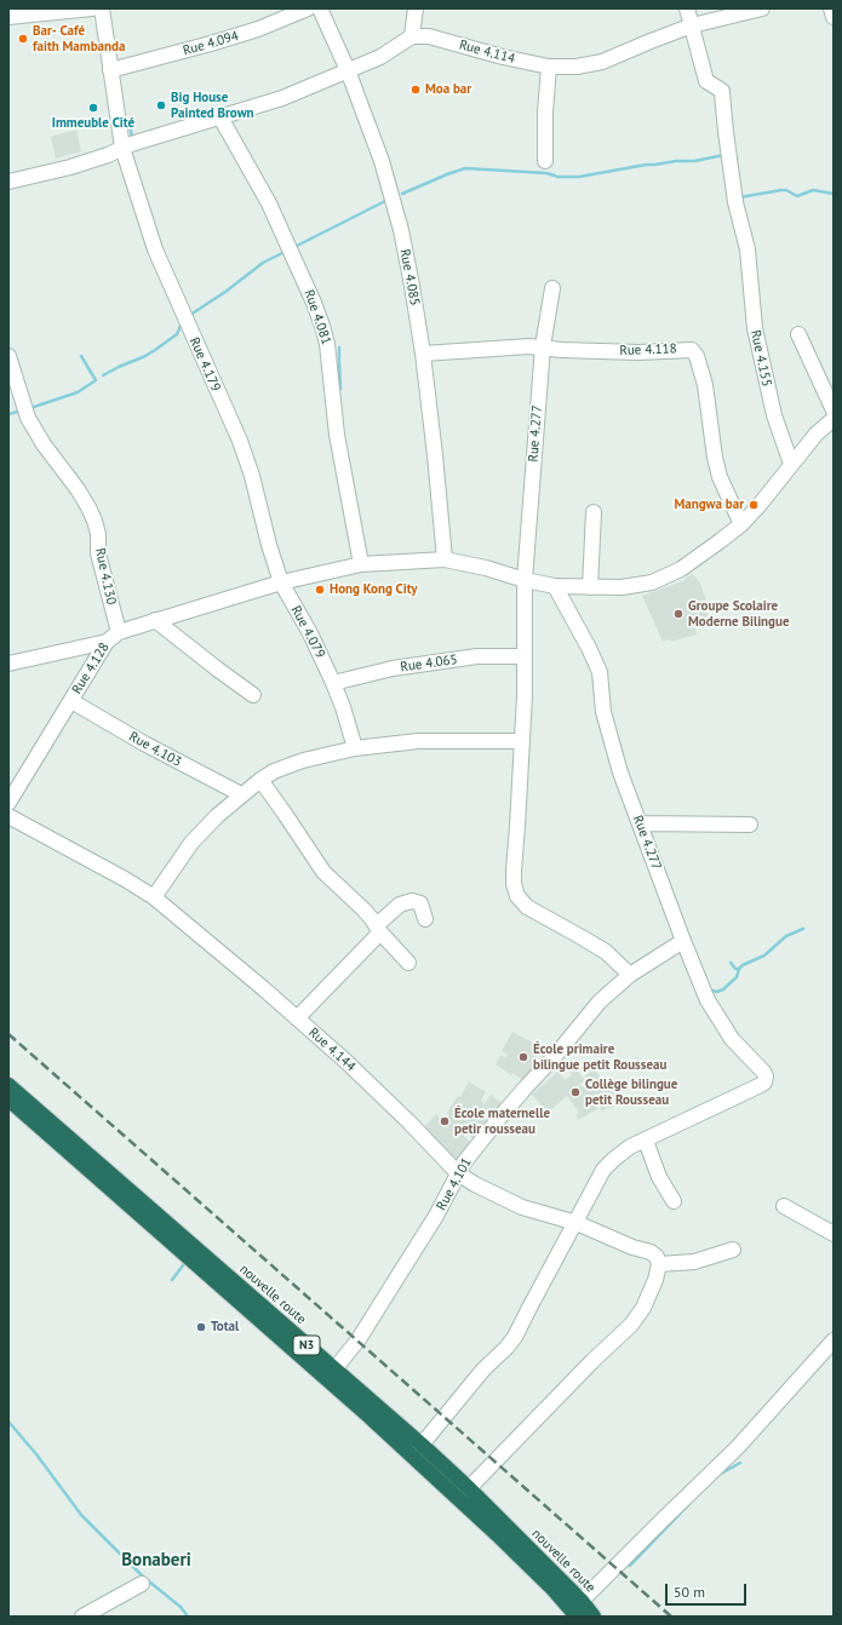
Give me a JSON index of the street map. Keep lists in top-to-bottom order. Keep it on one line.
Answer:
{"streets":{"highway":["nouvelle route","N3"],"street":["Rue 4.094","Rue 4.114","Rue 4.085","Rue 4.081","Rue 4.118","Rue 4.155","Rue 4.179","Rue 4.277","Rue 4.130","Rue 4.079","Rue 4.065","Rue 4.128","Rue 4.103","Rue 4.144","Rue 4.101"]},"crossings":[["Rue 4.094","Rue 4.179"],["Rue 4.114","Rue 4.155"],["Rue 4.085","Rue 4.118"],["Rue 4.085","Rue 4.128"],["Rue 4.081","Rue 4.128"],["Rue 4.118","Rue 4.277"],["Rue 4.118","Rue 4.128"],["Rue 4.155","Rue 4.128"],["Rue 4.179","Rue 4.079"],["Rue 4.179","Rue 4.128"],["Rue 4.277","Rue 4.065"],["Rue 4.277","Rue 4.128"],["Rue 4.277","Rue 4.101"],["Rue 4.130","Rue 4.128"],["Rue 4.079","Rue 4.065"],["Rue 4.079","Rue 4.128"],["Rue 4.128","Rue 4.103"],["Rue 4.144","Rue 4.101"],["Rue 4.101","nouvelle route"]],"districts":["Bonaberi"],"places":["Bar- Café faith Mambanda","Moa bar","Big House Painted Brown","Immeuble Cité","Mangwa bar","Hong Kong City","Groupe Scolaire Moderne Bilingue","École primaire bilingue petit Rousseau","Collège bilingue petit Rousseau","École maternelle petir rousseau","Total"],"scale_bar":"50 m"}
